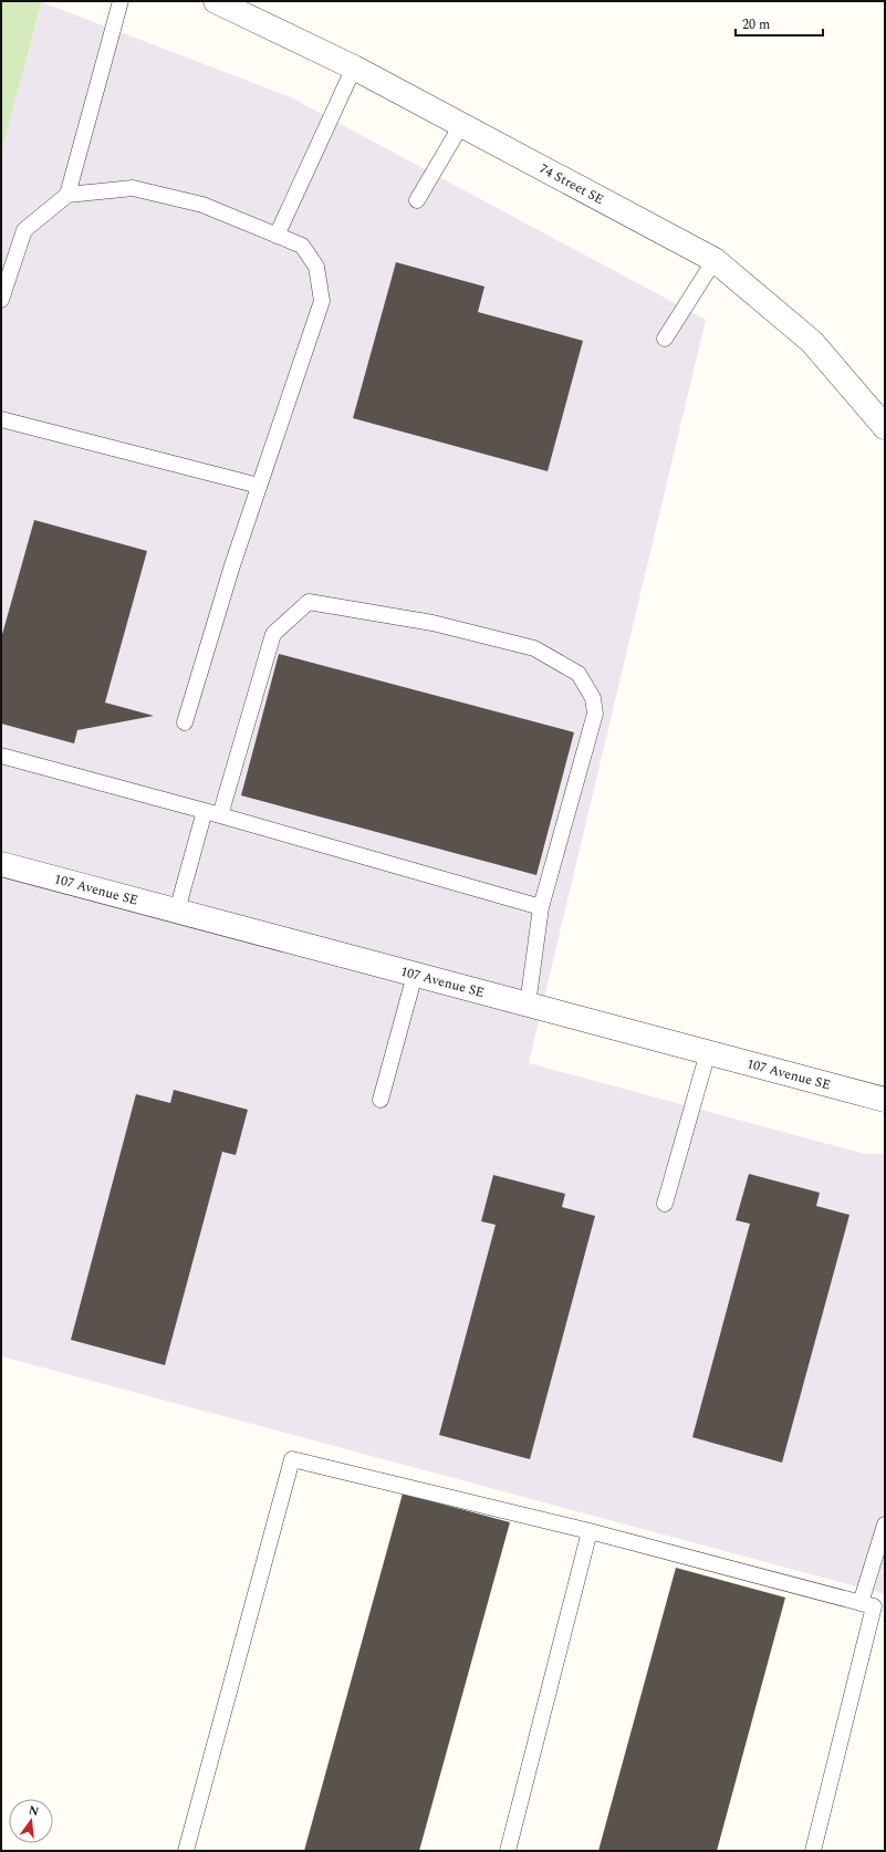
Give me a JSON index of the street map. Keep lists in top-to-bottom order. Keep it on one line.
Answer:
{"streets":{"street":["74 Street SE","107 Avenue SE"]},"scale_bar":"20 m","north":"top"}
